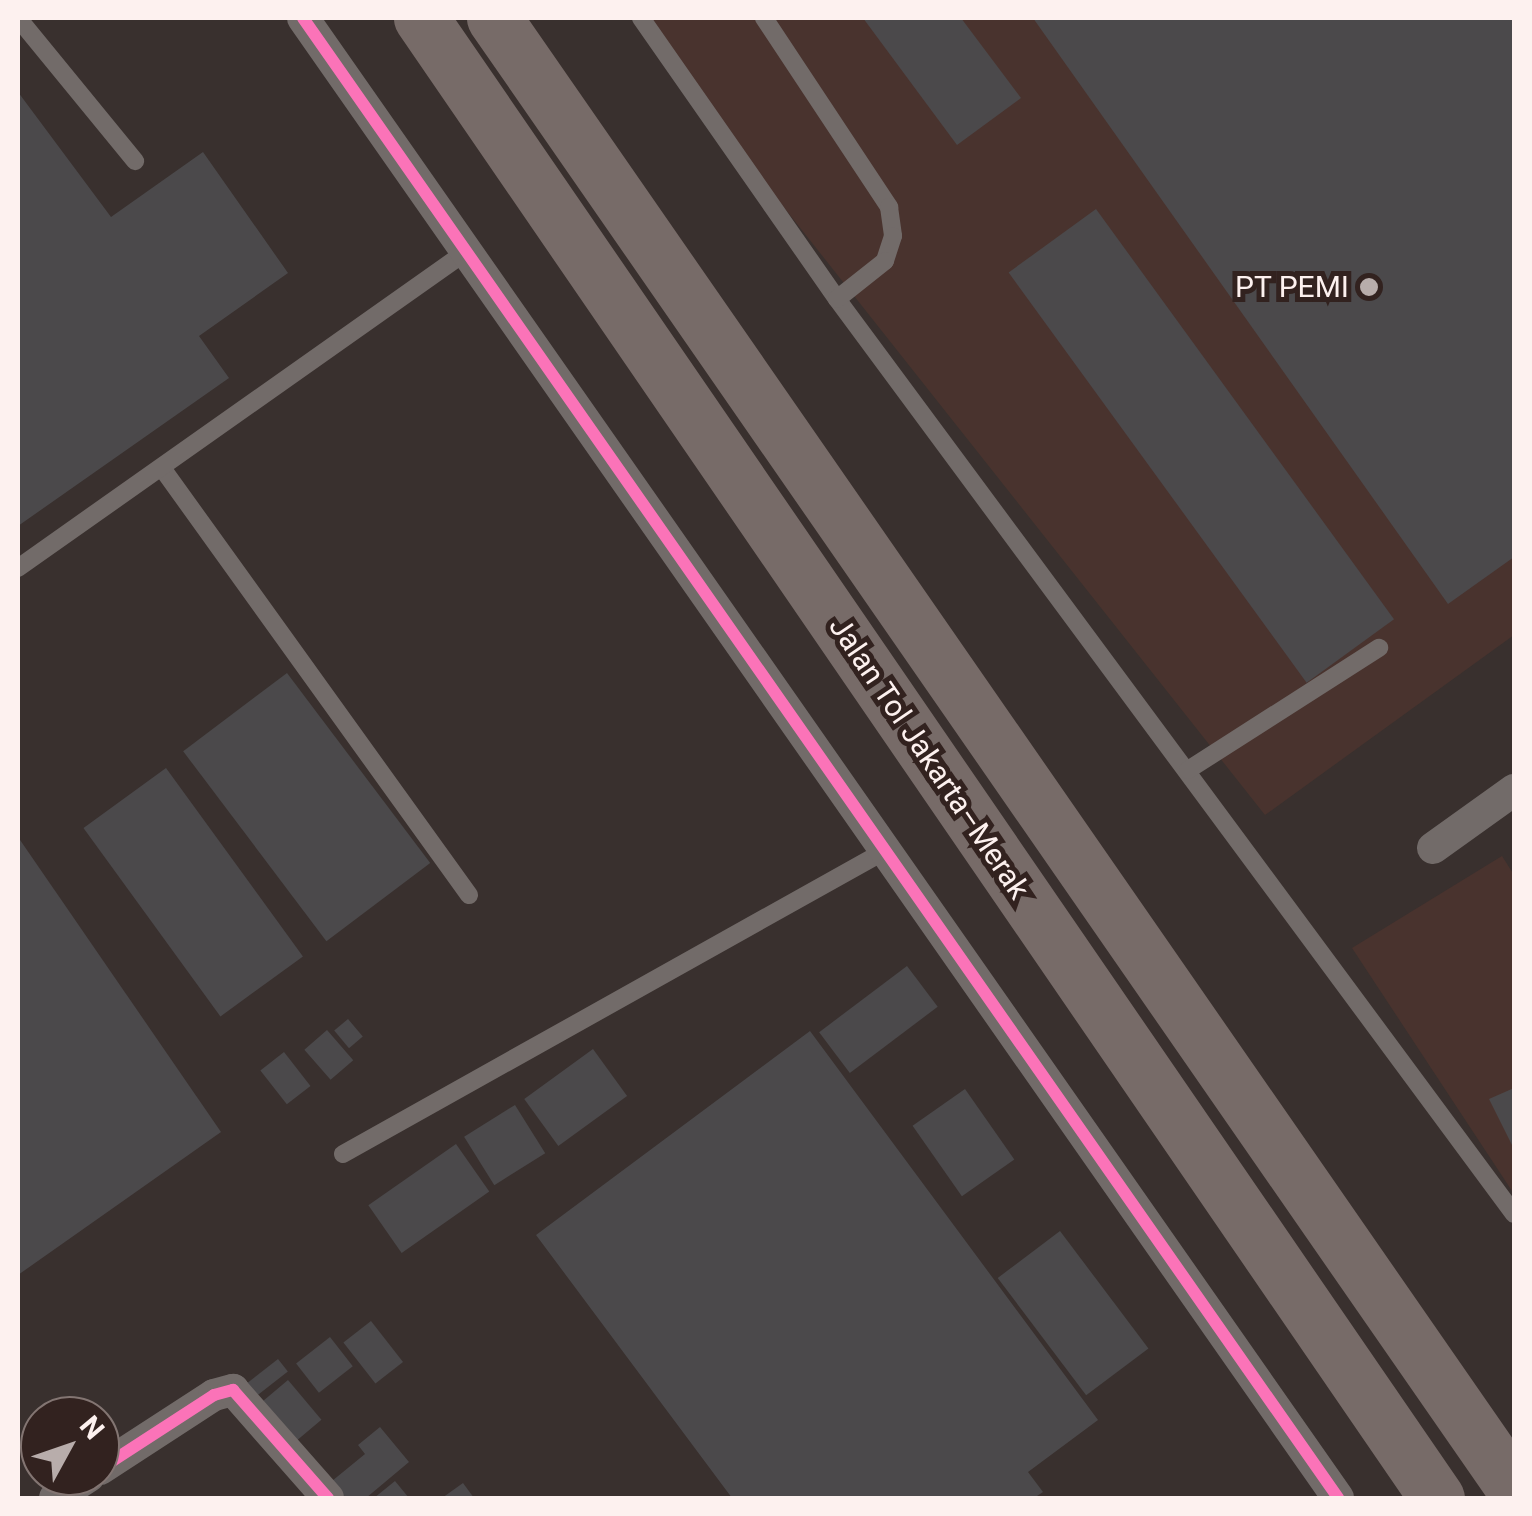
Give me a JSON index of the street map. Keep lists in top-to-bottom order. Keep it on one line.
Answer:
{"streets":{"highway":["Jalan Tol Jakarta–Merak"]},"places":["PT PEMI"],"north":"top right"}
